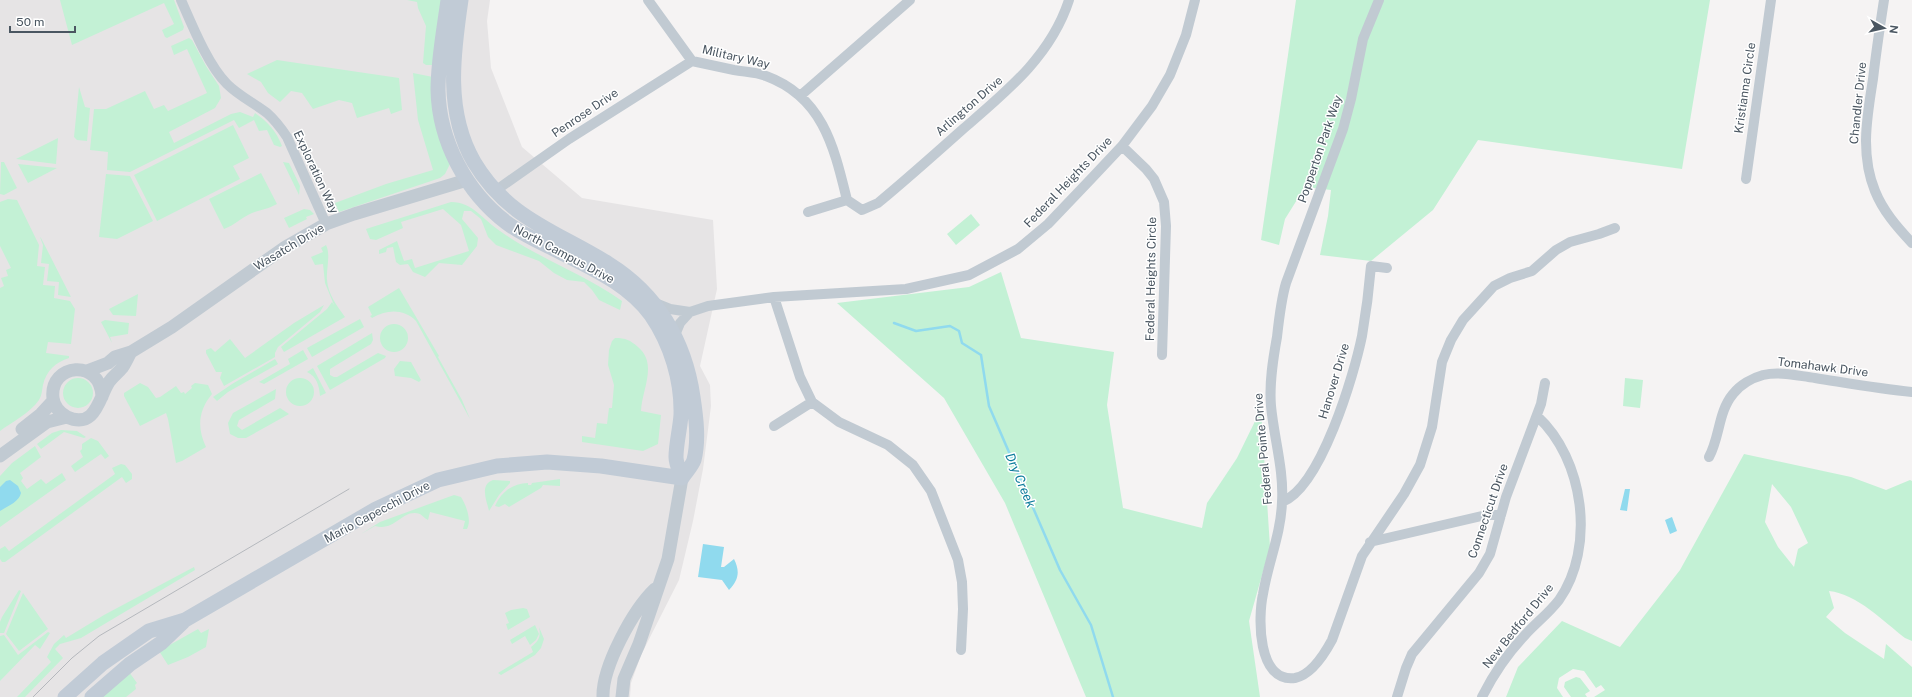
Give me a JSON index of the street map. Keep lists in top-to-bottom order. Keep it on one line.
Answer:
{"streets":{"main road":["North Campus Drive","Mario Capecchi Drive"],"street":["Military Way","Kristianna Circle","Chandler Drive","Arlington Drive","Penrose Drive","Popperton Park Way","Exploration Way","Federal Heights Drive","Wasatch Drive","Federal Heights Circle","Tomahawk Drive","Hanover Drive","Federal Pointe Drive","Connecticut Drive","New Bedford Drive"]},"crossings":[["Military Way","Arlington Drive"],["Military Way","Penrose Drive"],["Penrose Drive","North Campus Drive"],["Popperton Park Way","Federal Pointe Drive"],["Exploration Way","Wasatch Drive"],["Federal Heights Drive","North Campus Drive"],["Federal Heights Drive","Federal Heights Circle"],["Wasatch Drive","North Campus Drive"],["North Campus Drive","Mario Capecchi Drive"],["Hanover Drive","Federal Pointe Drive"],["Connecticut Drive","New Bedford Drive"]],"water":["Dry Creek"],"scale_bar":"50 m","north":"right"}
